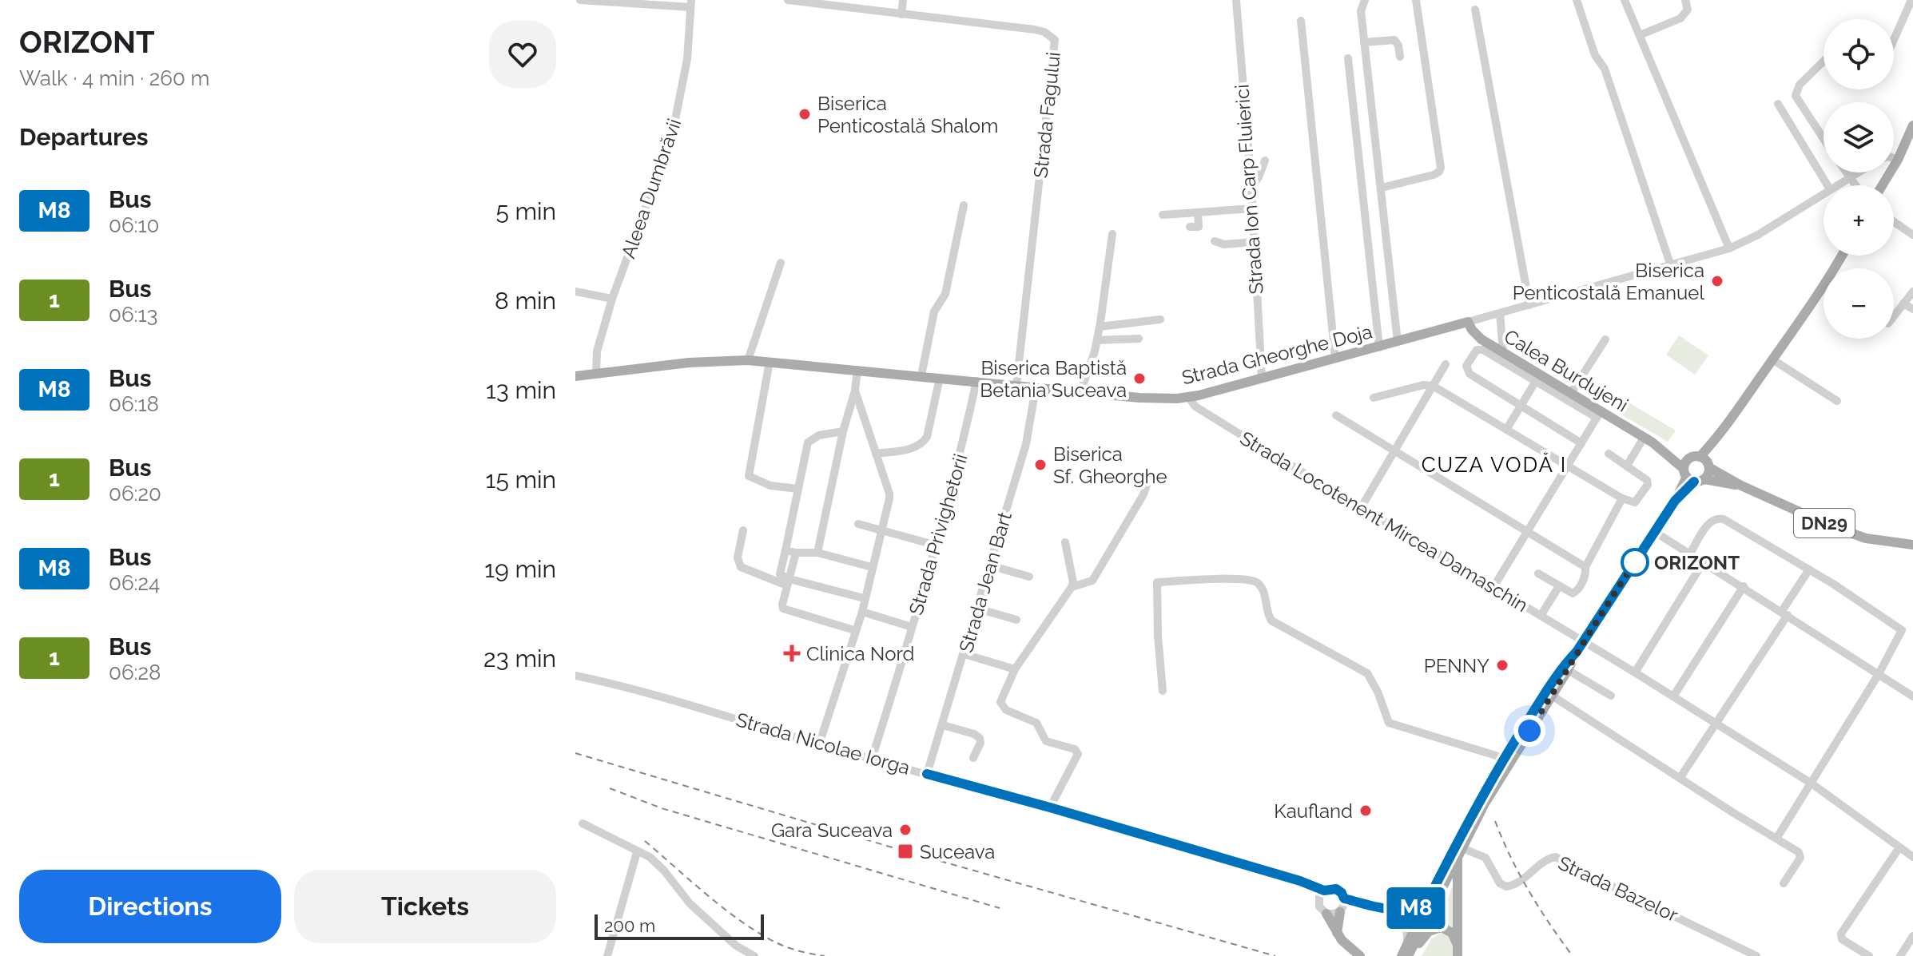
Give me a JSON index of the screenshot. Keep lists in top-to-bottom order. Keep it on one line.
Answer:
{"streets":{"main road":["Strada Gheorghe Doja","Calea Burdujeni","DN29"],"street":["Strada Fagului","Aleea Dumbrăvii","Strada Ion Carp Fluierici","Strada Locotenent Mircea Damaschin","Strada Privighetorii","Strada Jean Bart","Strada Nicolae Iorga","Strada Bazelor"]},"crossings":[["Strada Fagului","Strada Gheorghe Doja"],["Aleea Dumbrăvii","Strada Gheorghe Doja"],["Strada Ion Carp Fluierici","Strada Gheorghe Doja"],["Strada Gheorghe Doja","Calea Burdujeni"],["Strada Gheorghe Doja","Strada Locotenent Mircea Damaschin"],["Strada Gheorghe Doja","Strada Privighetorii"],["Strada Gheorghe Doja","Strada Jean Bart"],["Calea Burdujeni","DN29"],["Strada Privighetorii","Strada Nicolae Iorga"],["Strada Jean Bart","Strada Nicolae Iorga"]],"districts":["CUZA VODĂ I"],"places":{"other":["Biserica Penticostală Shalom","Biserica Penticostală Emanuel","Biserica Baptistă Betania Suceava","Biserica Sf. Gheorghe","ORIZONT","PENNY","Kaufland","Gara Suceava"],"health":["Clinica Nord"],"transit":["Suceava"]},"lines":["bus line M8"],"scale_bar":"200 m","page":{"heading":[["ORIZONT","Walk · 4 min · 260 m"],"Departures"],"on_map":"M8","map_buttons":["+","−"],"list":[{"mark":"M8","name":"Bus","note":"06:10","value":"5 min"},{"mark":"1","name":"Bus","note":"06:13","value":"8 min"},{"mark":"M8","name":"Bus","note":"06:18","value":"13 min"},{"mark":"1","name":"Bus","note":"06:20","value":"15 min"},{"mark":"M8","name":"Bus","note":"06:24","value":"19 min"},{"mark":"1","name":"Bus","note":"06:28","value":"23 min"}],"buttons":["Directions","Tickets"],"scale":"200 m"}}
